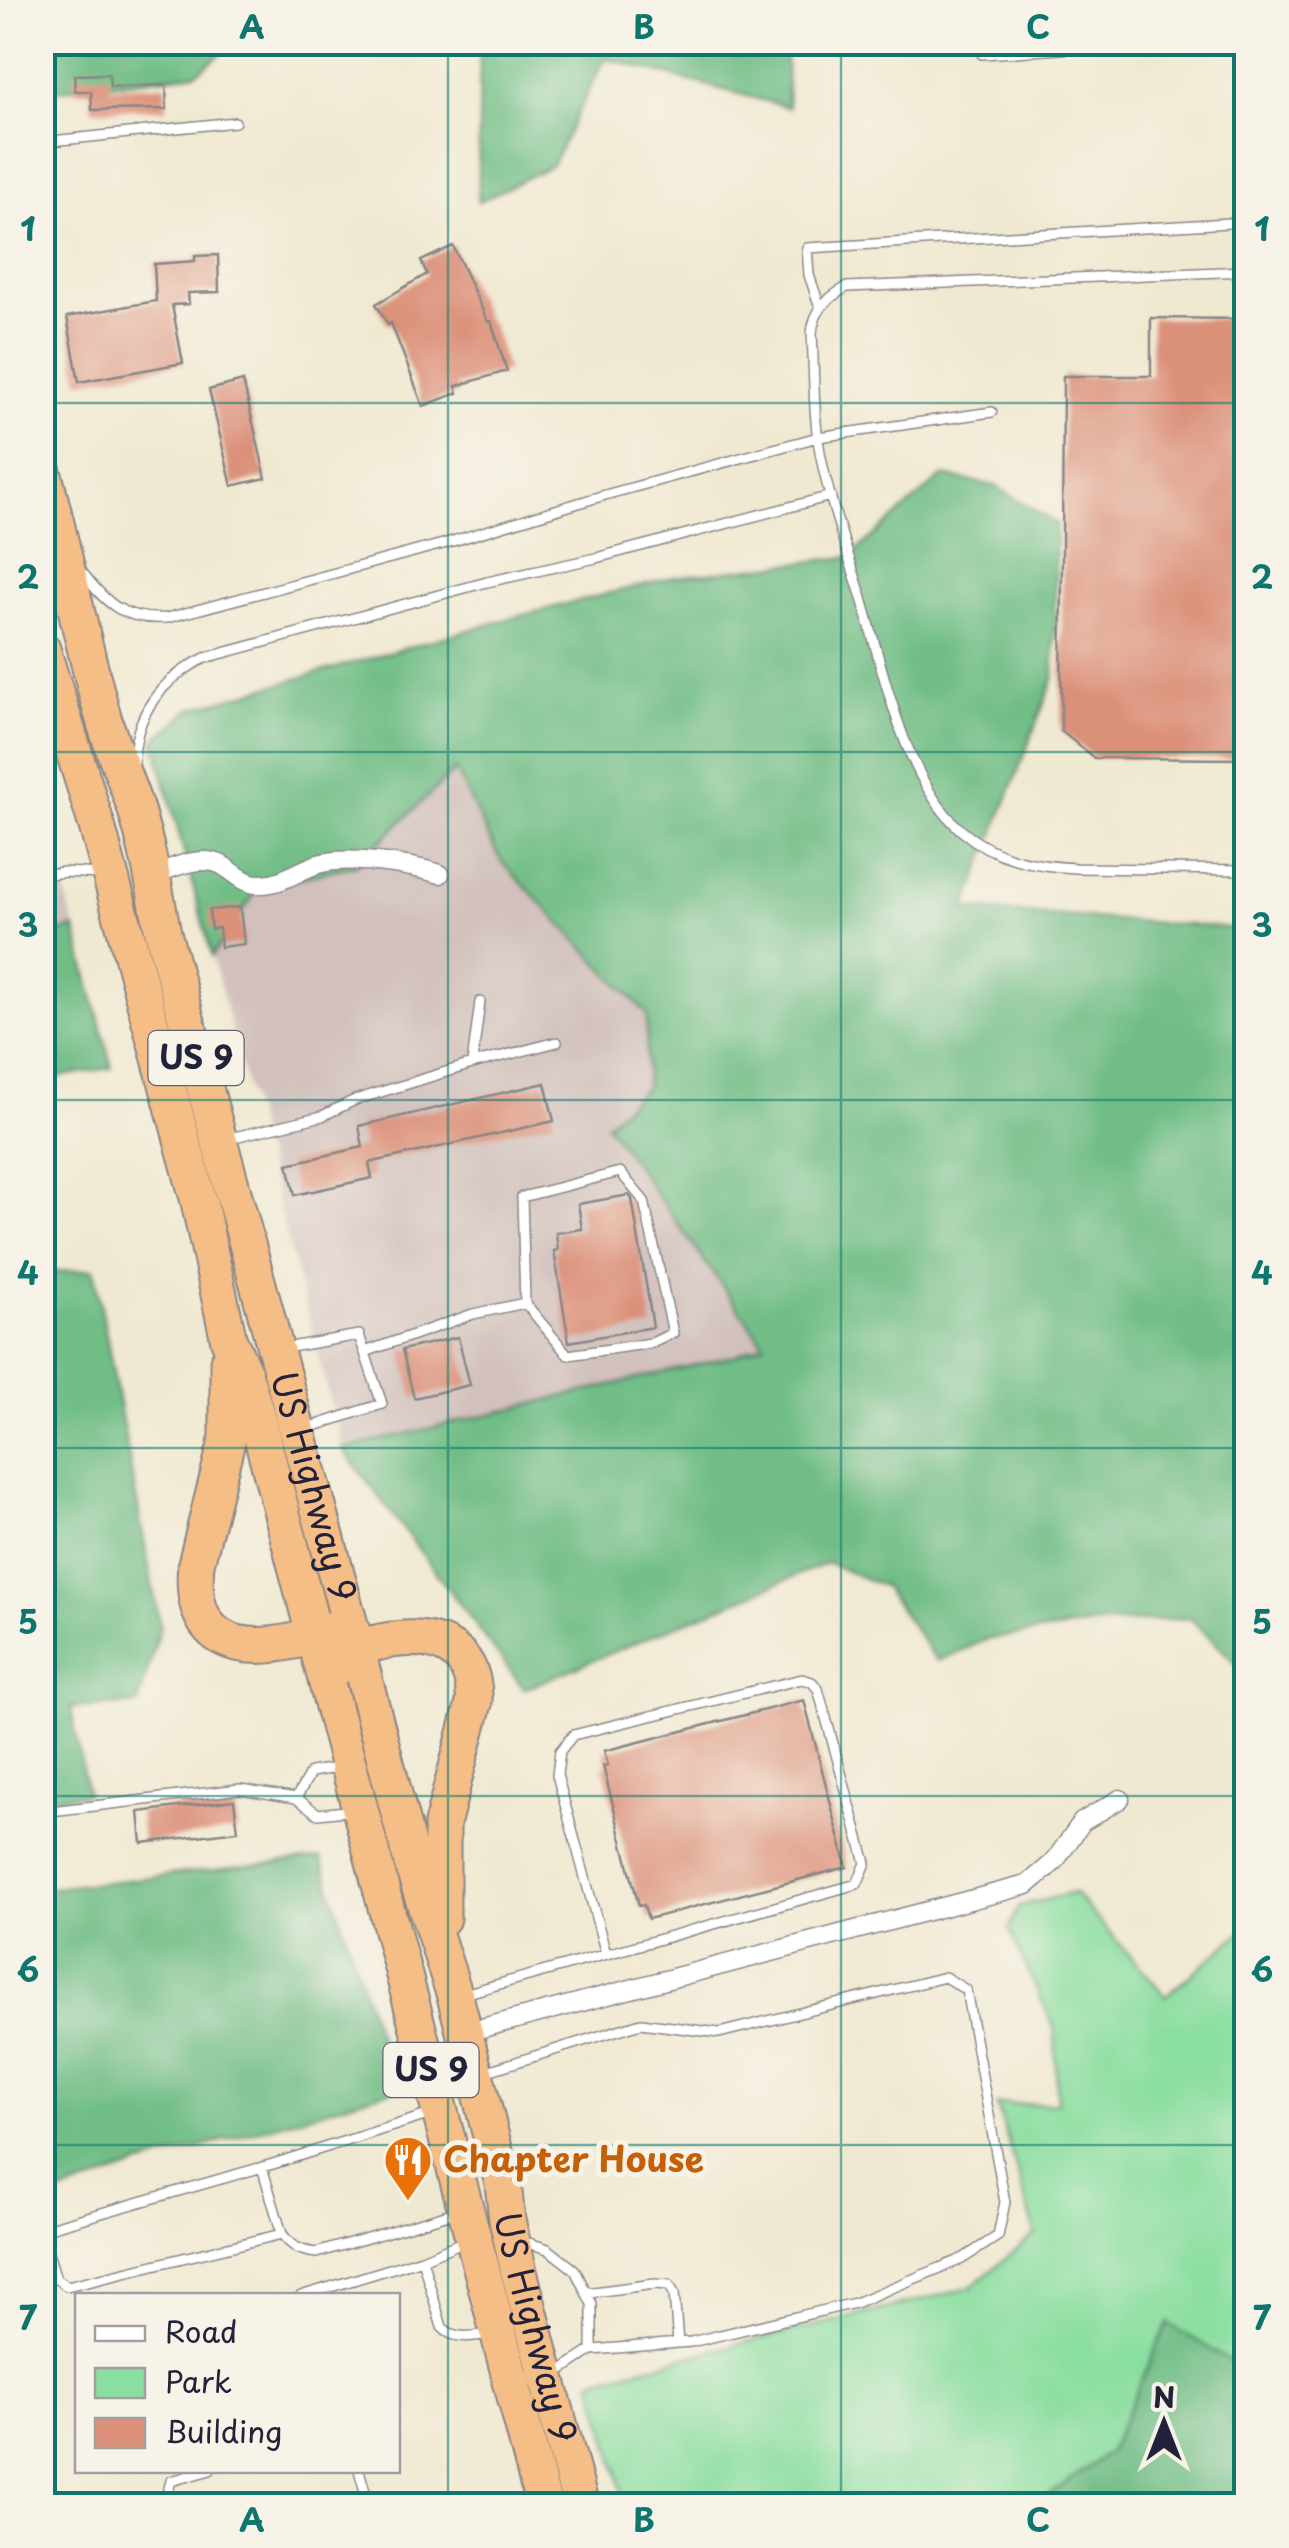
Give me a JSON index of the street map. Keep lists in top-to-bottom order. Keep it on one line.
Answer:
{"streets":{"highway":["US 9","US Highway 9"]},"places":{"restaurant":["Chapter House"]},"legend":["Road","Park","Building"],"north":"top","grid":{"columns":["A","B","C"],"rows":["1","2","3","4","5","6","7"]}}
